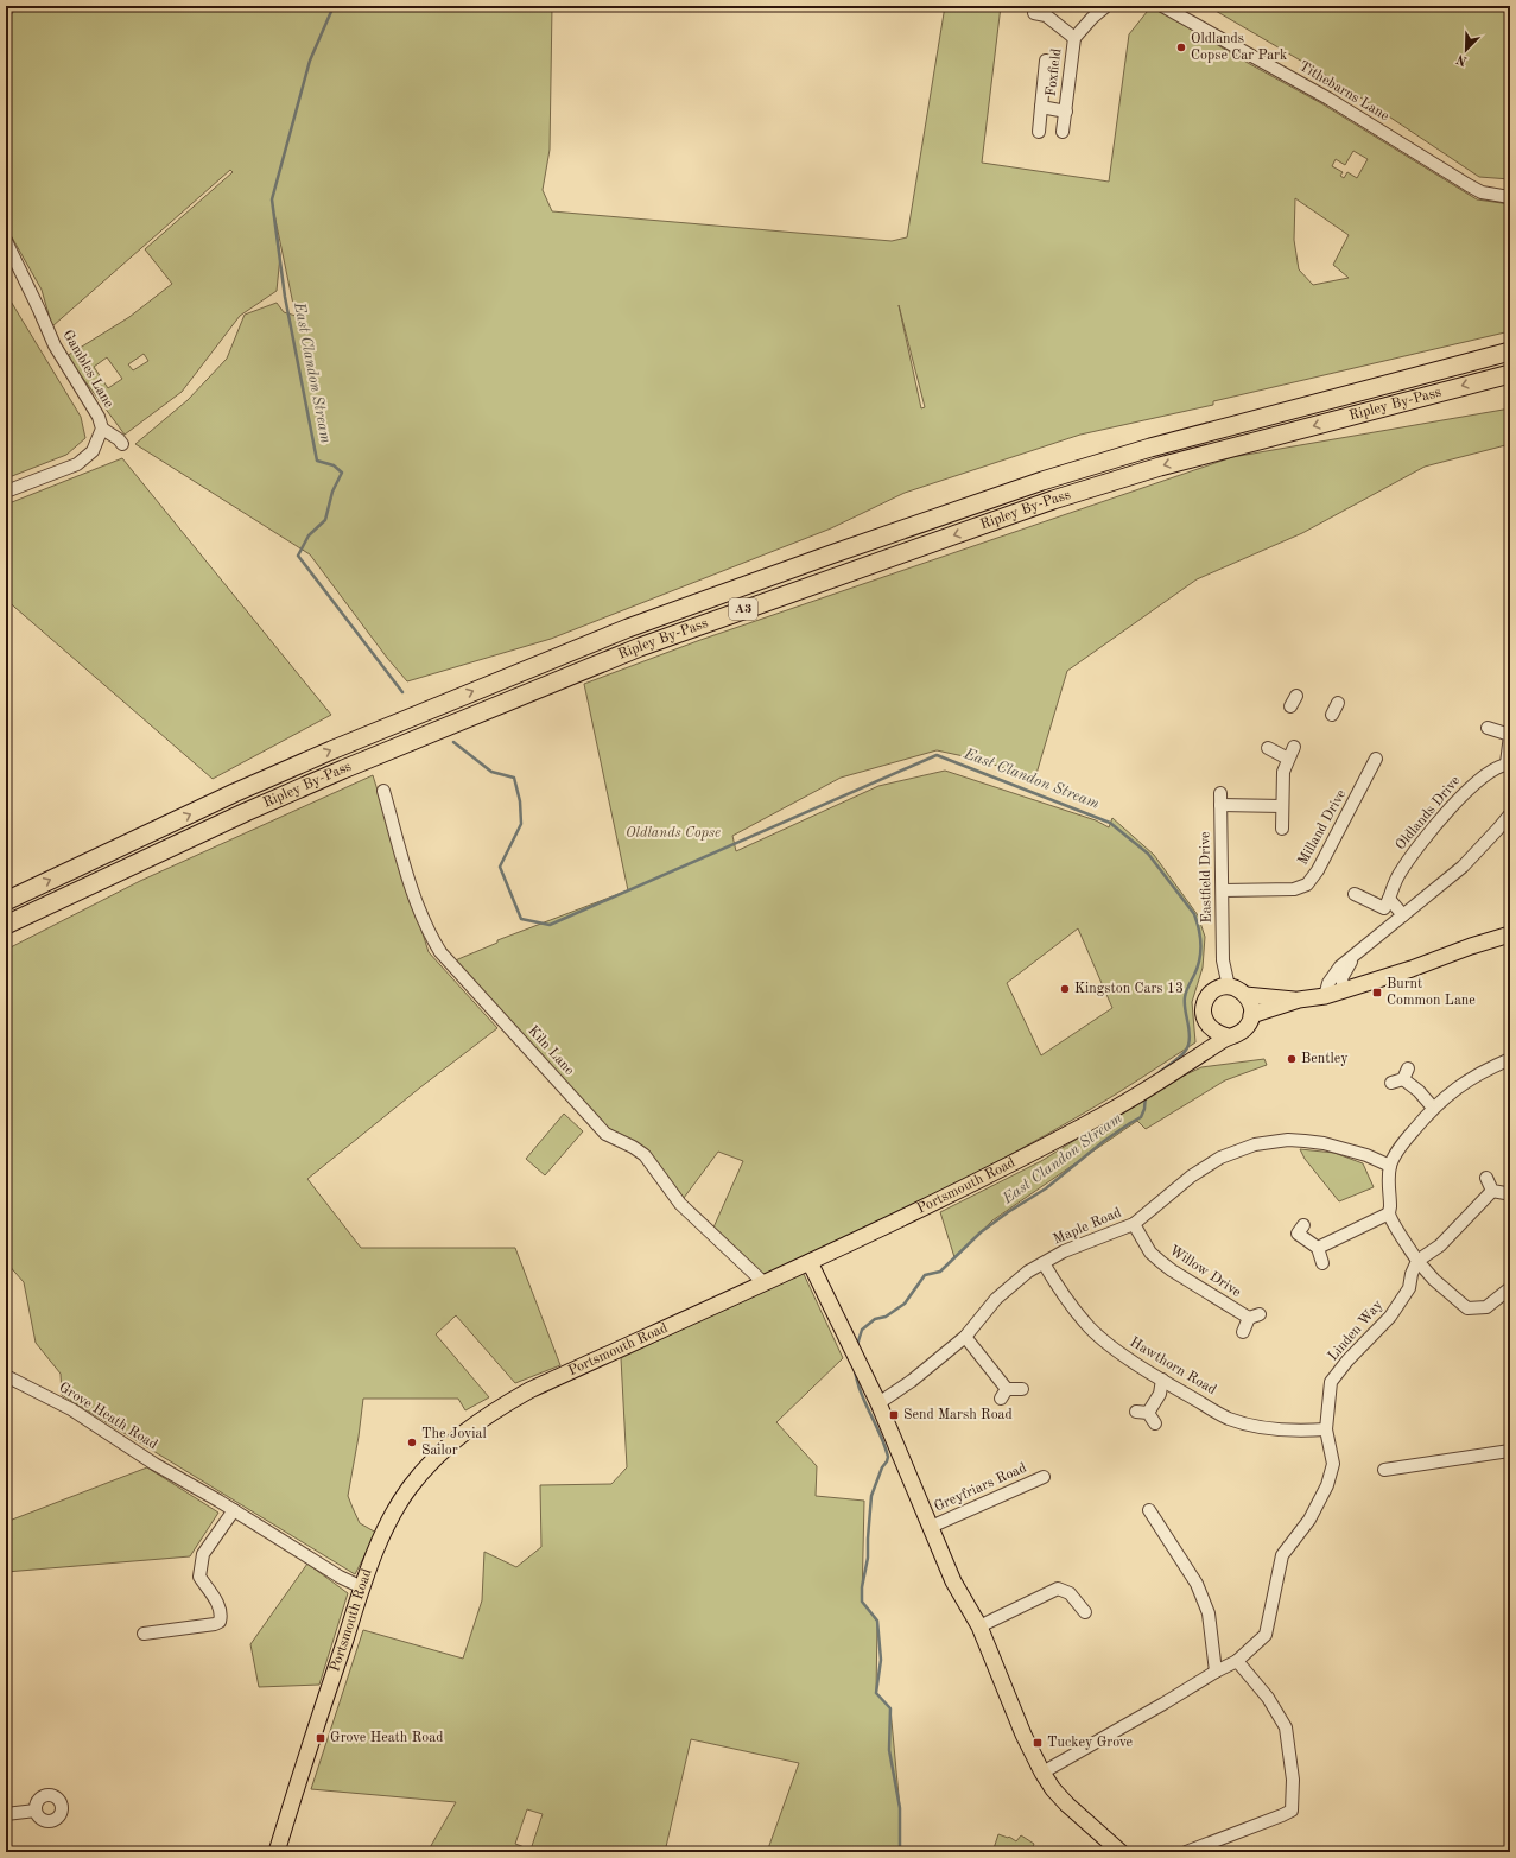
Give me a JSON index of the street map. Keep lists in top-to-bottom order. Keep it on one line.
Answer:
{"streets":{"highway":["Ripley By-Pass","A3"],"main road":["Portsmouth Road"],"street":["Foxfield","Tithebarns Lane","Gambles Lane","Oldlands Drive","Milland Drive","Eastfield Drive","Kiln Lane","Maple Road","Willow Drive","Linden Way","Hawthorn Road","Grove Heath Road","Greyfriars Road"]},"crossings":[["Milland Drive","Eastfield Drive"],["Eastfield Drive","Portsmouth Road"],["Kiln Lane","Portsmouth Road"],["Portsmouth Road","Grove Heath Road"],["Maple Road","Willow Drive"],["Maple Road","Hawthorn Road"],["Linden Way","Hawthorn Road"]],"water":["East Clandon Stream"],"parks":["Oldlands Copse"],"places":{"other":["Oldlands Copse Car Park","Kingston Cars 13","Bentley","The Jovial Sailor"],"transit":["Burnt Common Lane","Send Marsh Road","Grove Heath Road","Tuckey Grove"]},"north":"bottom left"}
